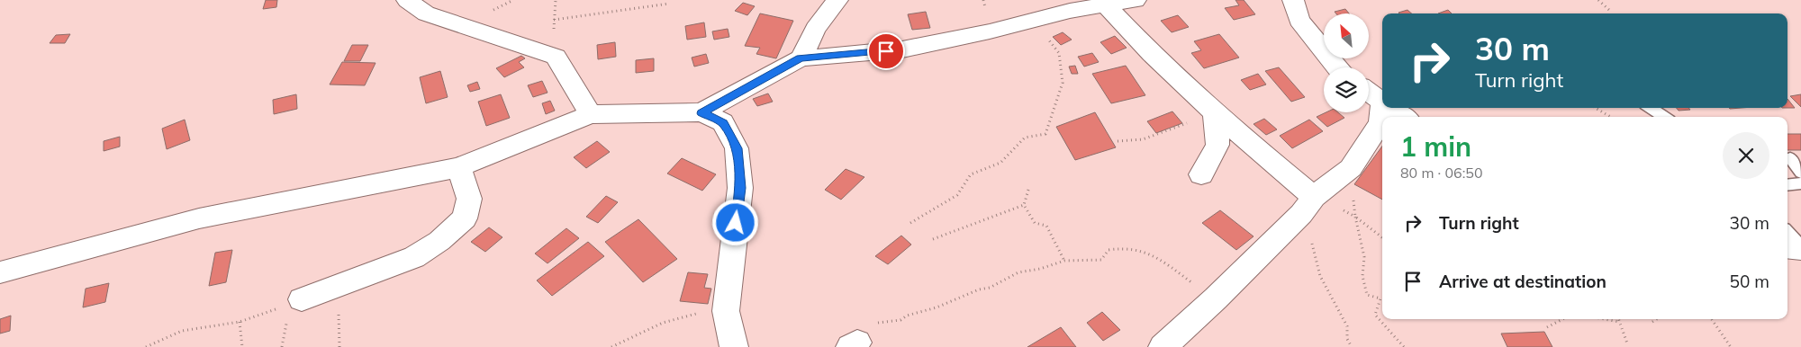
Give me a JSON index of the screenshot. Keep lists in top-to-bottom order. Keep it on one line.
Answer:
{"north":"top left","page":{"turn":["30 m","Turn right"],"heading":["1 min","80 m · 06:50"],"list":[{"name":"Turn right","value":"30 m"},{"name":"Arrive at destination","value":"50 m"}]}}
